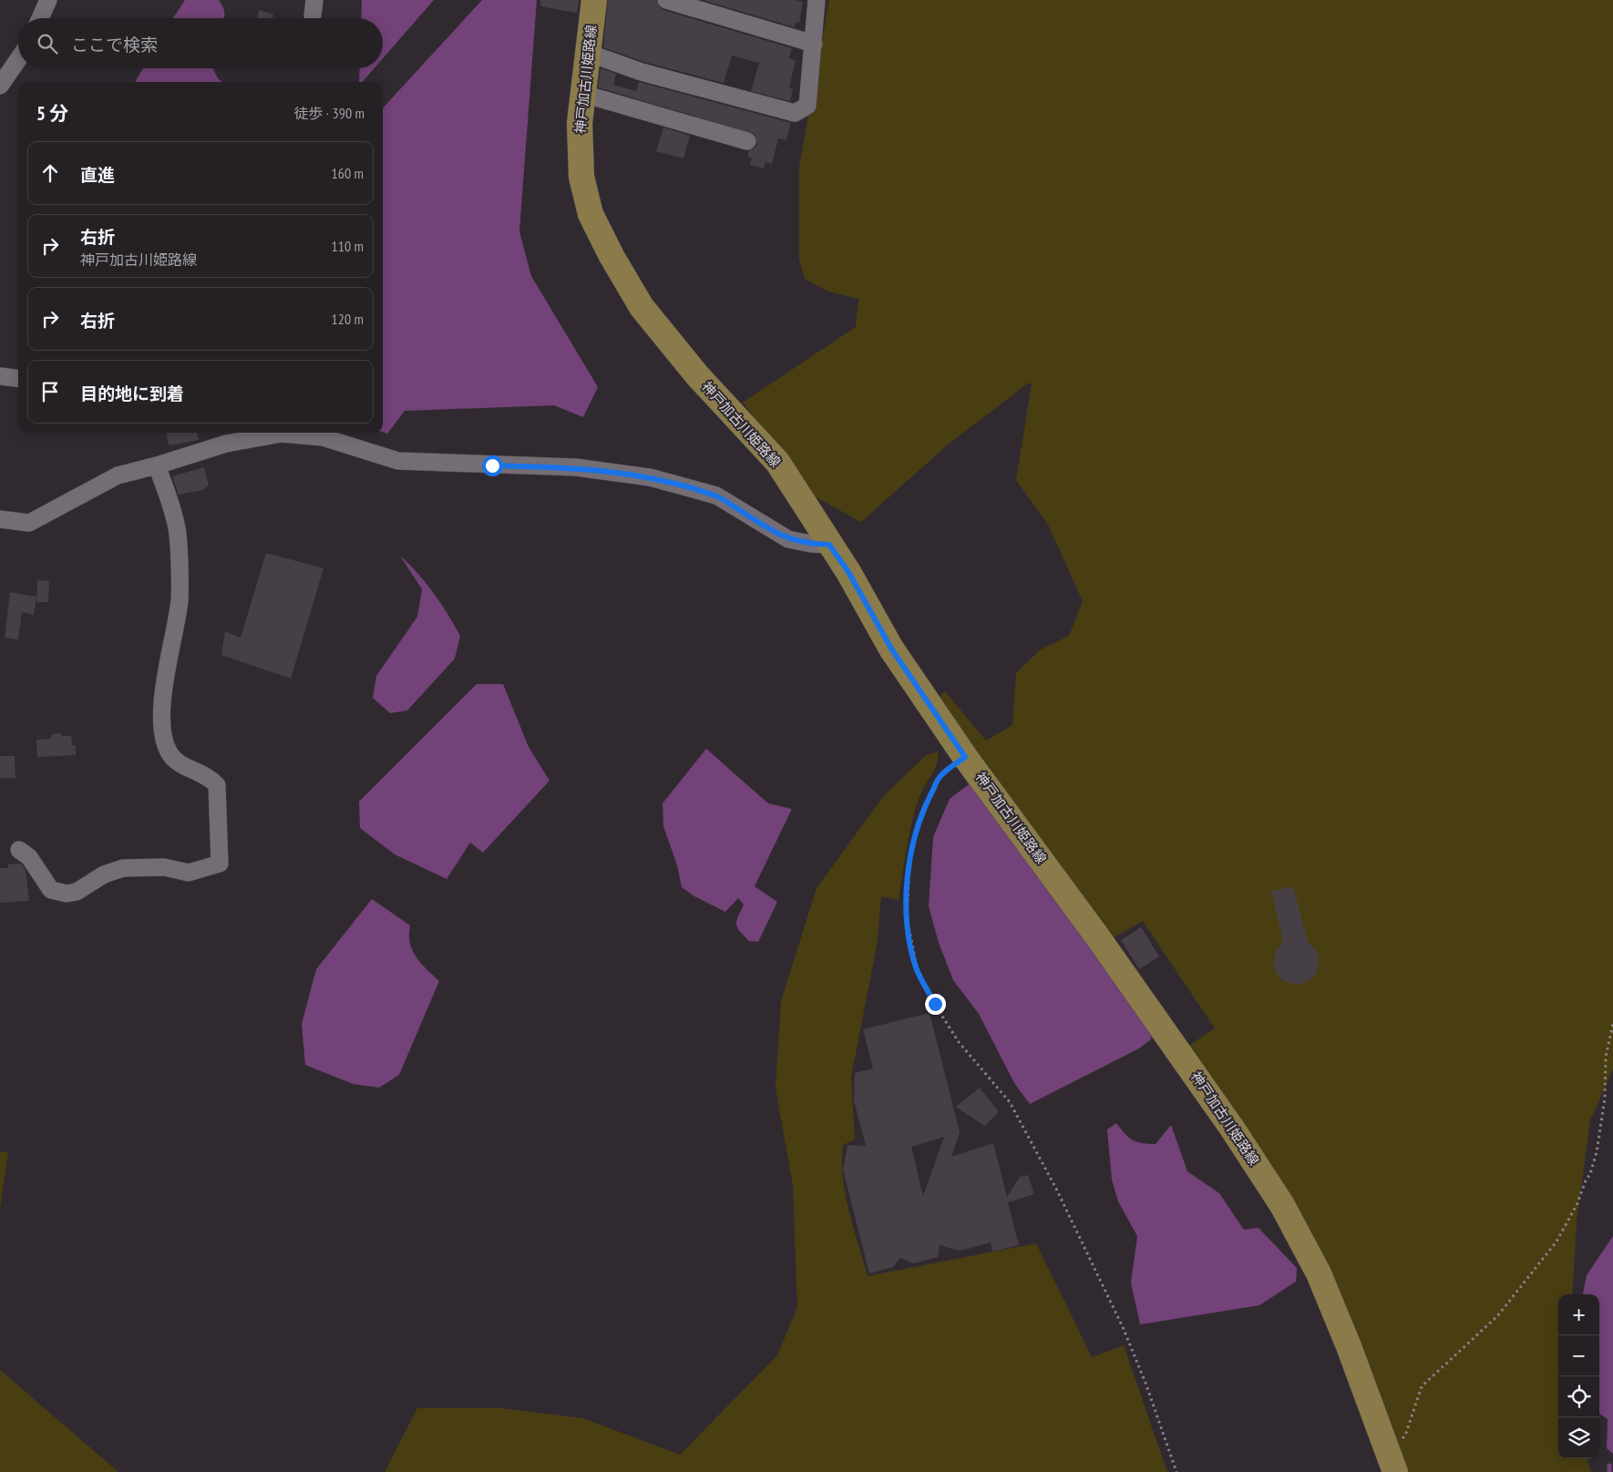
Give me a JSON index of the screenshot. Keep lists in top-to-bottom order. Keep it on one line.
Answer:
{"streets":{"main road":["神戸加古川姫路線"]},"page":{"search":"ここで検索","heading":["5 分","徒歩 · 390 m"],"list":[["直進","160 m"],["右折","神戸加古川姫路線","110 m"],["右折","120 m"],"目的地に到着"],"map_buttons":["+","−"]}}
